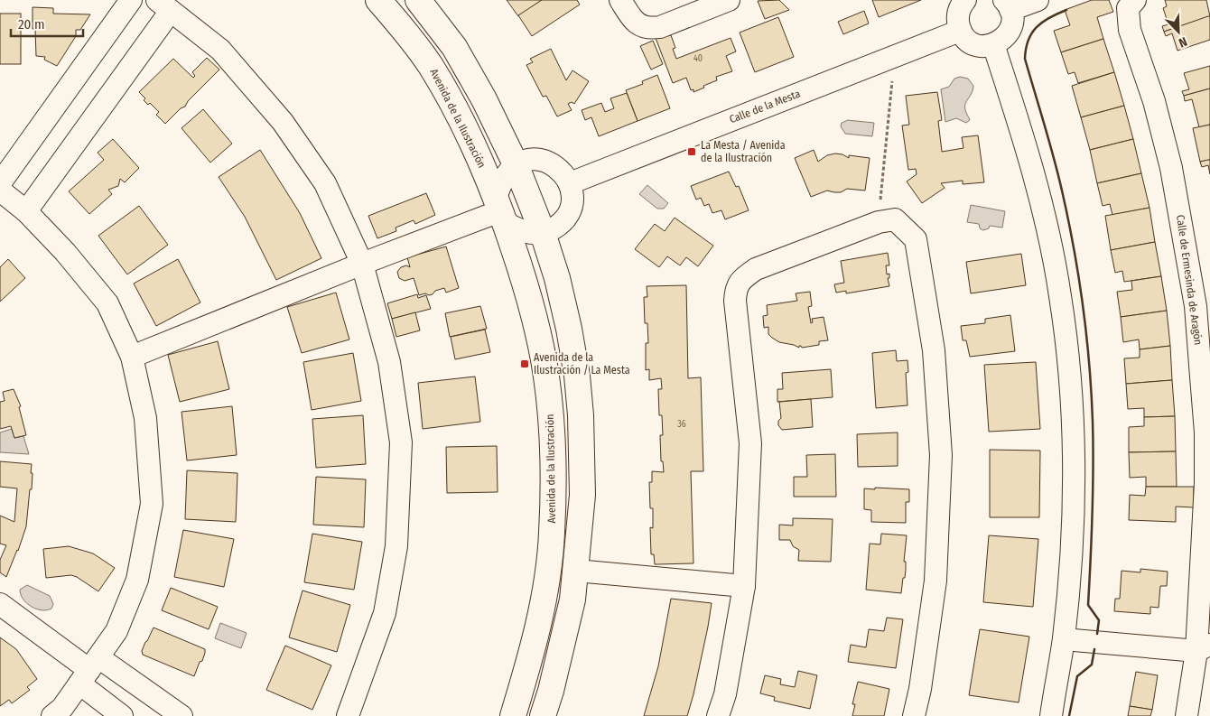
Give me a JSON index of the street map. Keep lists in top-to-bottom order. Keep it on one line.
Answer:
{"streets":{"street":["Calle de la Mesta","Avenida de la Ilustración","Calle de Ermesinda de Aragón"]},"places":{"transit":["La Mesta / Avenida de la Ilustración","Avenida de la Ilustración / La Mesta"]},"house_numbers":["40","36"],"scale_bar":"20 m","north":"bottom right"}
